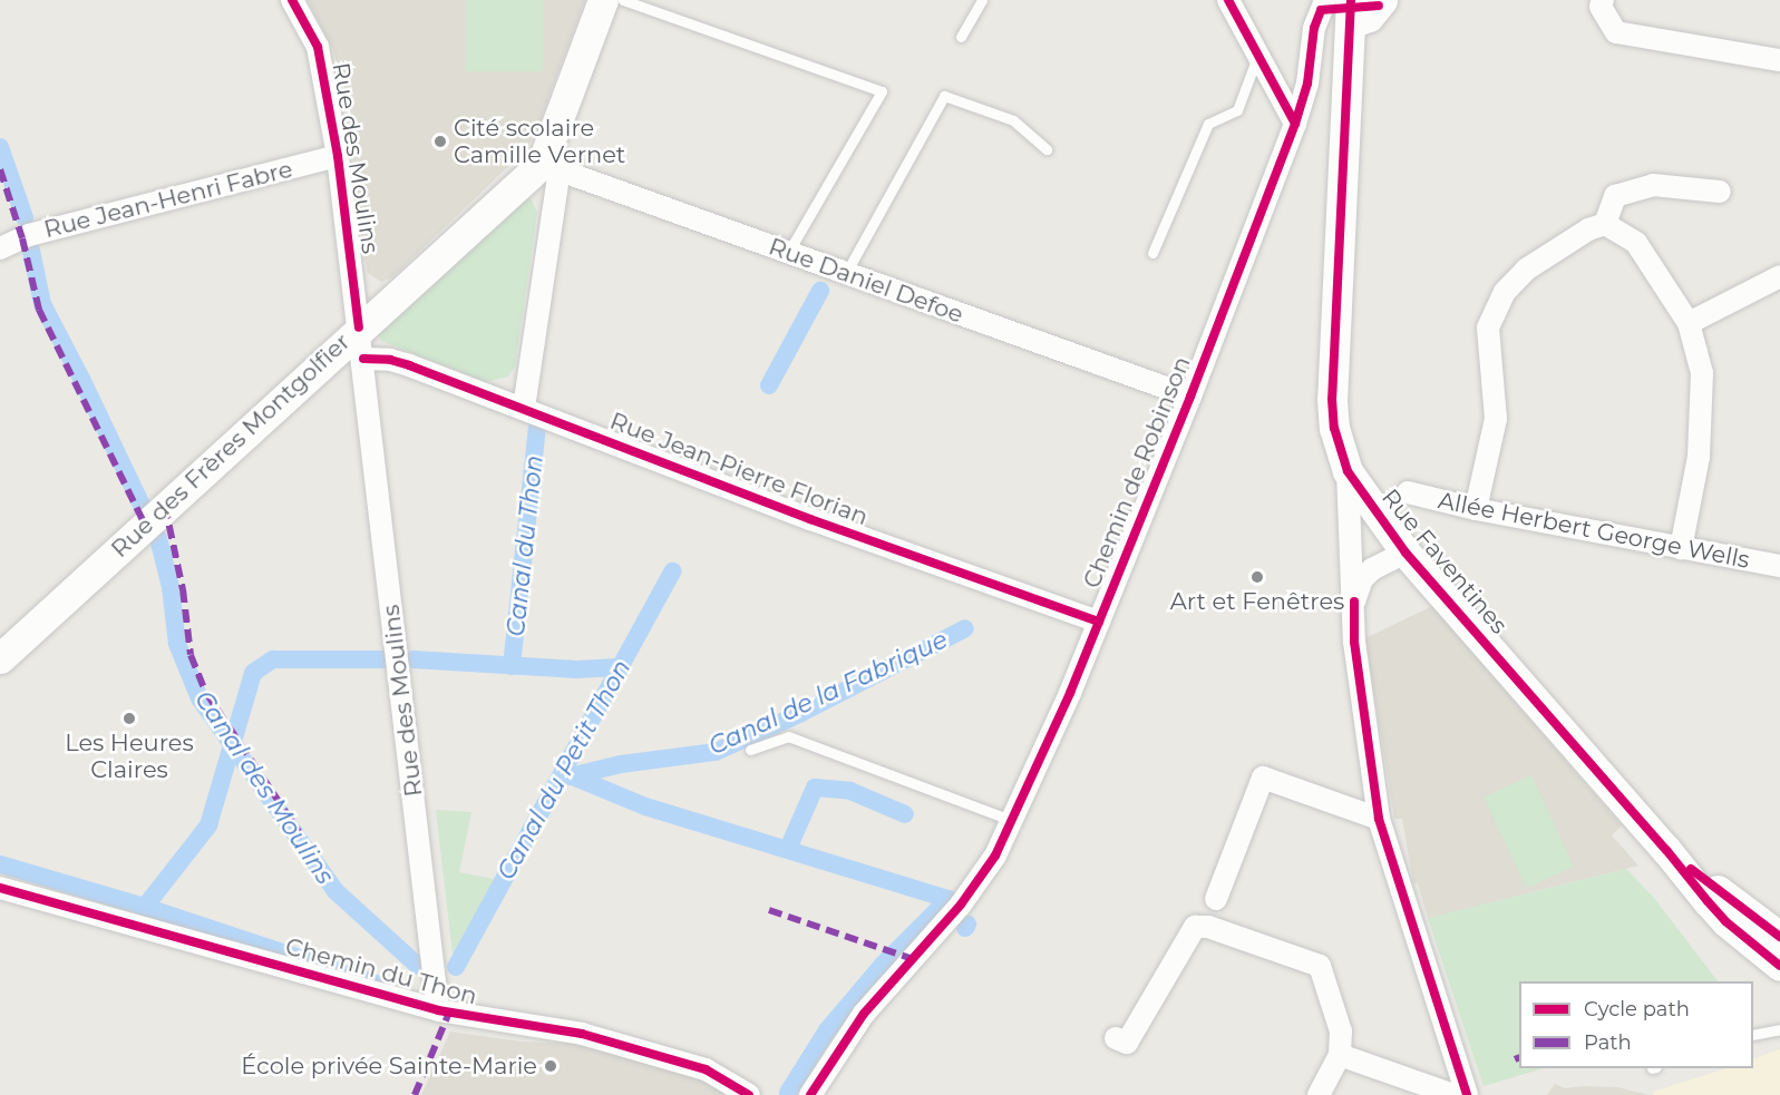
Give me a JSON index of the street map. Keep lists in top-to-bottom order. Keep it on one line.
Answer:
{"streets":{"main road":["Rue des Frères Montgolfier","Rue Faventines"],"street":["Rue des Moulins","Rue Jean-Henri Fabre","Rue Daniel Defoe","Rue Jean-Pierre Florian","Chemin de Robinson","Allée Herbert George Wells","Chemin du Thon"]},"crossings":[["Rue des Moulins","Rue Jean-Henri Fabre"],["Rue des Moulins","Rue des Frères Montgolfier"],["Rue des Moulins","Rue Jean-Pierre Florian"],["Rue des Moulins","Chemin du Thon"],["Rue Daniel Defoe","Rue des Frères Montgolfier"],["Rue Daniel Defoe","Chemin de Robinson"],["Rue Jean-Pierre Florian","Chemin de Robinson"]],"water":["Canal du Thon","Canal de la Fabrique","Canal du Petit Thon","Canal des Moulins"],"places":["Cité scolaire Camille Vernet","Art et Fenêtres","Les Heures Claires","École privée Sainte-Marie"],"legend":["Cycle path","Path"]}
